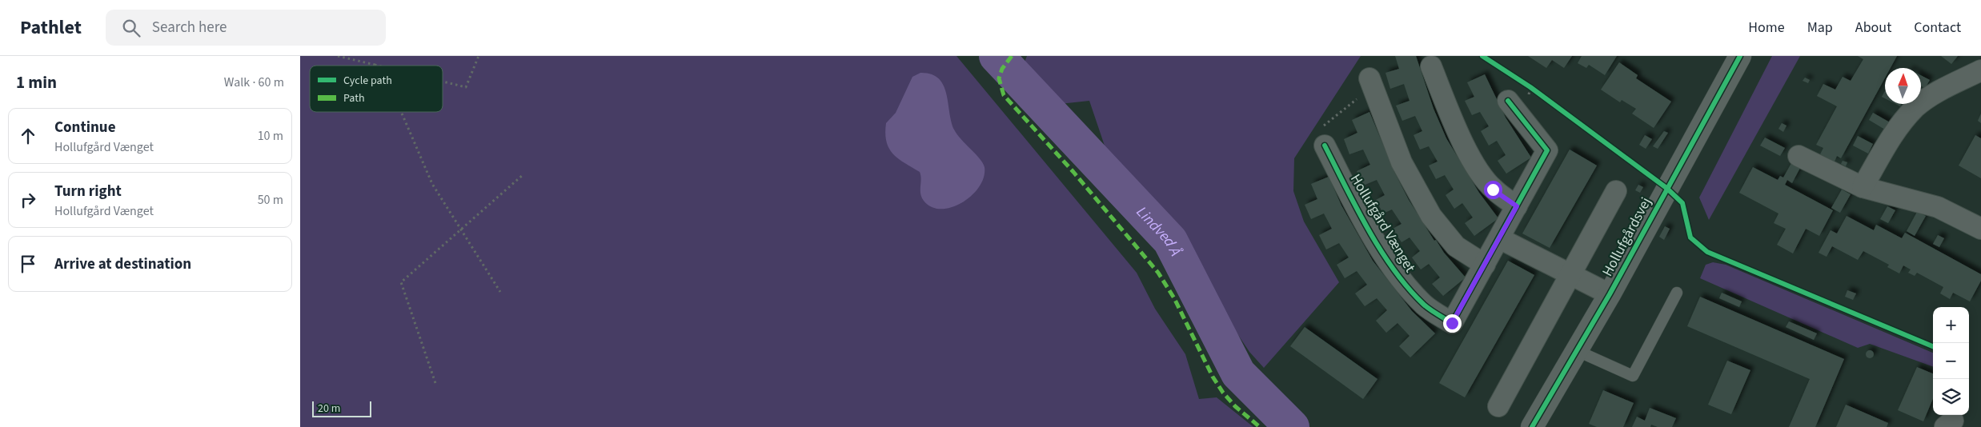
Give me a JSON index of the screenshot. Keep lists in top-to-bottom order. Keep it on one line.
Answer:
{"streets":{"street":["Hollufgård Vænget","Hollufgårdsvej"]},"water":["Lindved Å"],"legend":["Cycle path","Path"],"scale_bar":"20 m","north":"top","page":{"header":"Pathlet","search":"Search here","nav":["Home","Map","About","Contact"],"heading":["1 min","Walk · 60 m"],"list":[["Continue","Hollufgård Vænget","10 m"],["Turn right","Hollufgård Vænget","50 m"],"Arrive at destination"],"map_buttons":["+","−"],"scale":"20 m"}}
